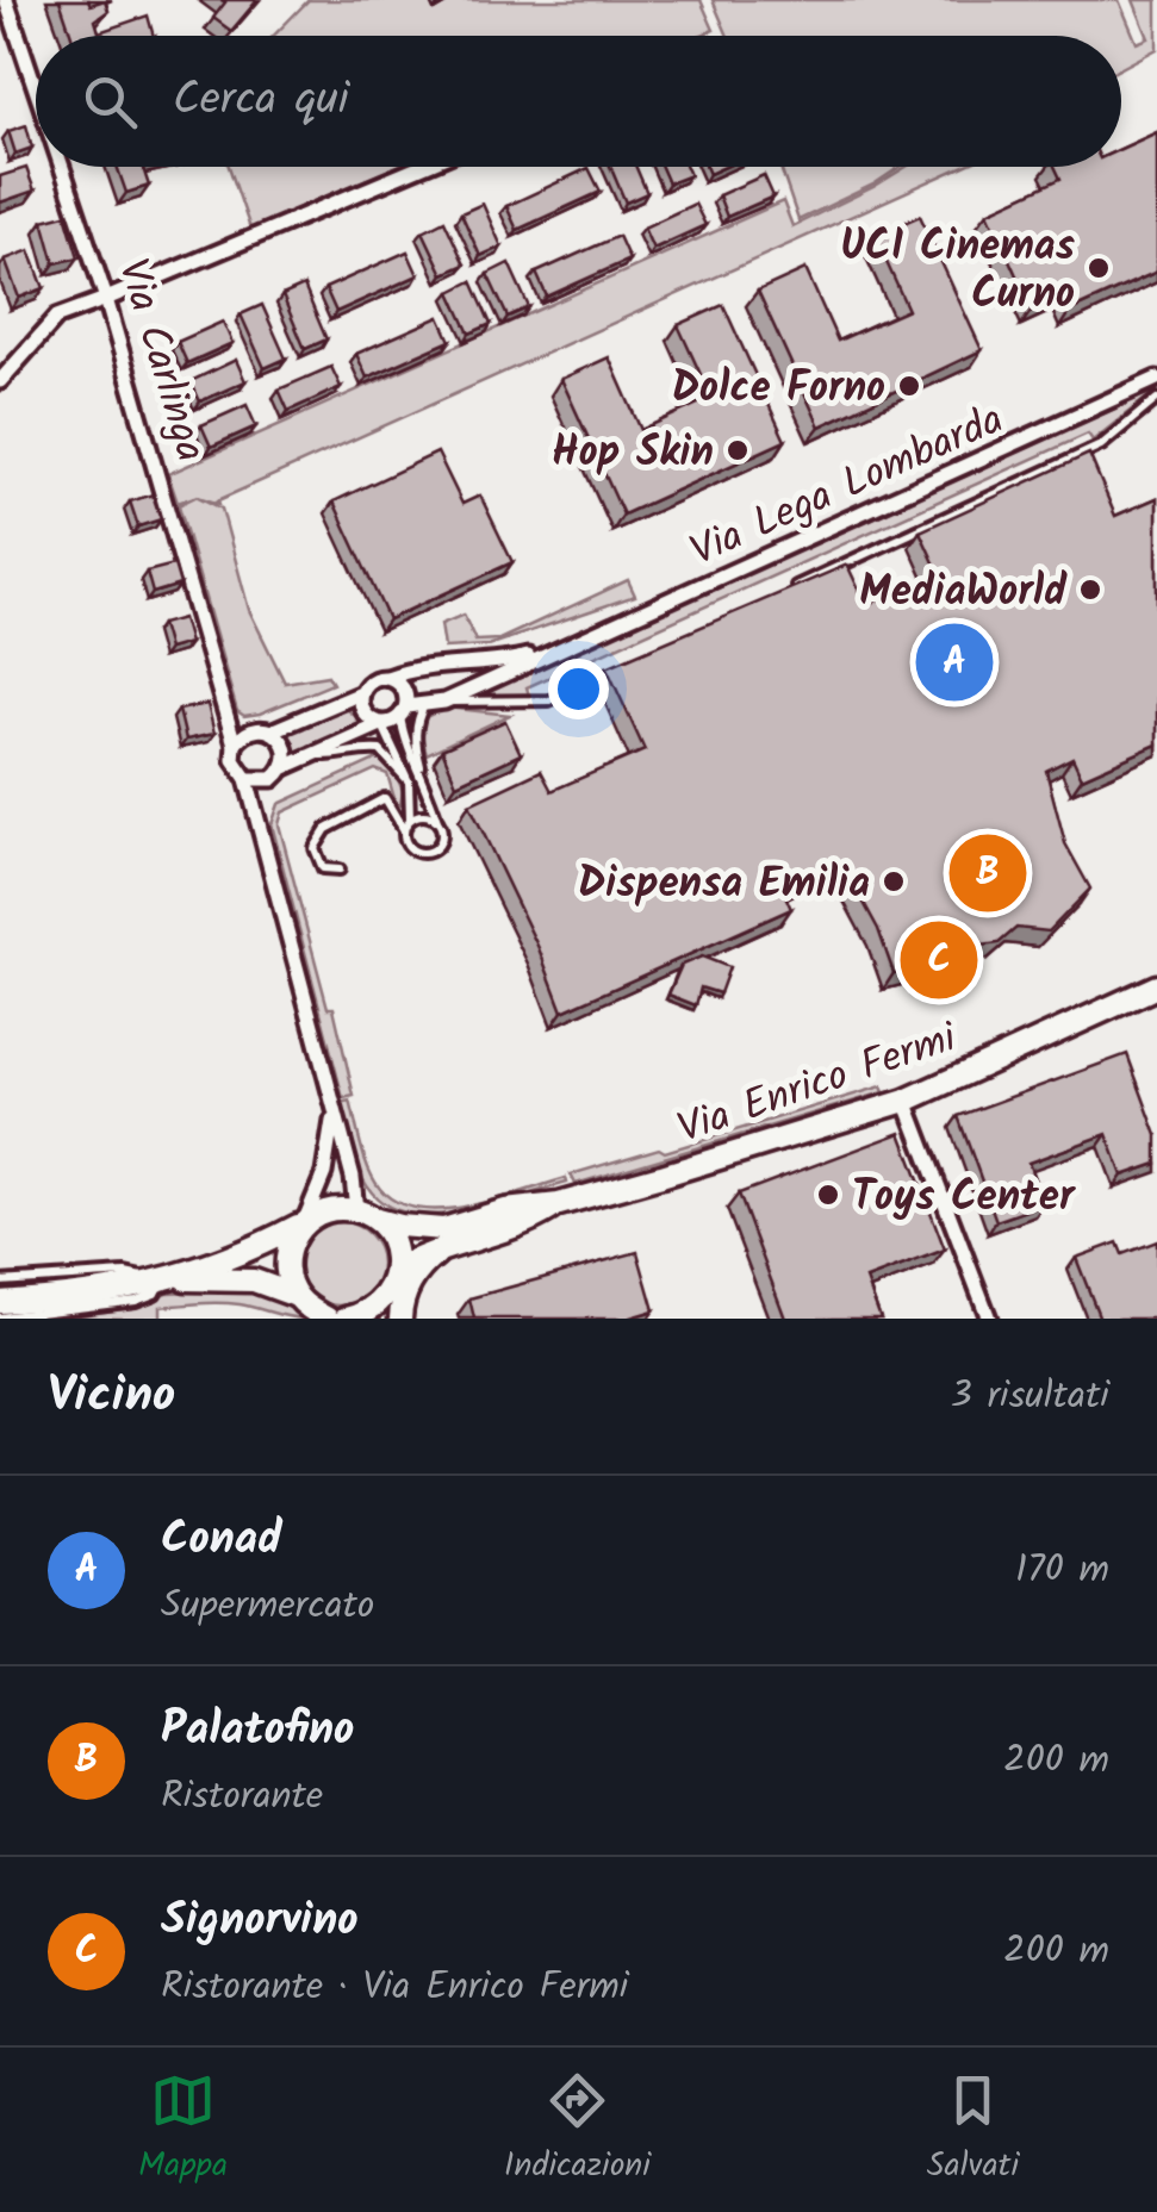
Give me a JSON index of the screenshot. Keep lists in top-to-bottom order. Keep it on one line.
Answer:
{"streets":{"street":["Via Carlinga","Via Lega Lombarda","Via Enrico Fermi"]},"crossings":[["Via Carlinga","Via Lega Lombarda"],["Via Carlinga","Via Enrico Fermi"]],"places":["UCI Cinemas Curno","Dolce Forno","Hop Skin","MediaWorld","Dispensa Emilia","Toys Center"],"page":{"search":"Cerca qui","pins":["A","B","C"],"heading":["Vicino","3 risultati"],"list":[{"mark":"A","name":"Conad","note":"Supermercato","value":"170 m"},{"mark":"B","name":"Palatofino","note":"Ristorante","value":"200 m"},{"mark":"C","name":"Signorvino","note":"Ristorante · Via Enrico Fermi","value":"200 m"}],"nav":["Mappa","Indicazioni","Salvati"]}}
